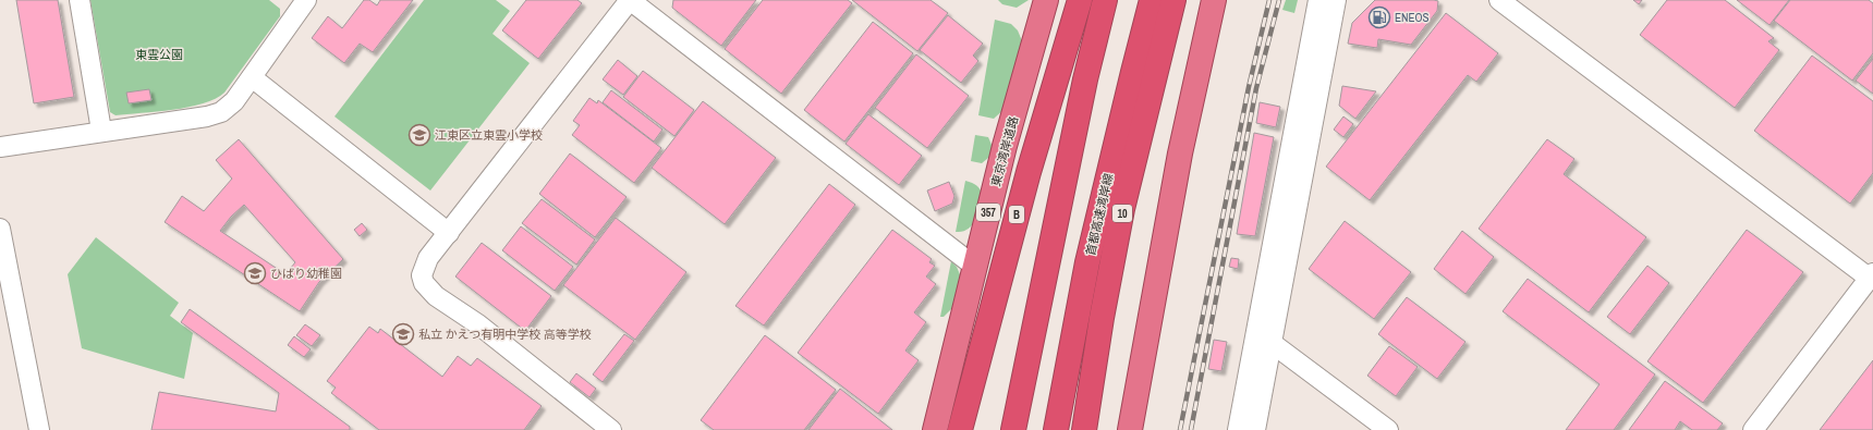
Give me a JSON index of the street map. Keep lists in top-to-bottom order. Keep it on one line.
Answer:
{"streets":{"highway":["東京湾岸道路","357","10","B","首都高速湾岸線"]},"parks":["東雲公園"],"places":{"fuel station":["ENEOS"],"school or university":["江東区立東雲小学校","ひばり幼稚園","私立 かえつ有明中学校 高等学校"]}}
